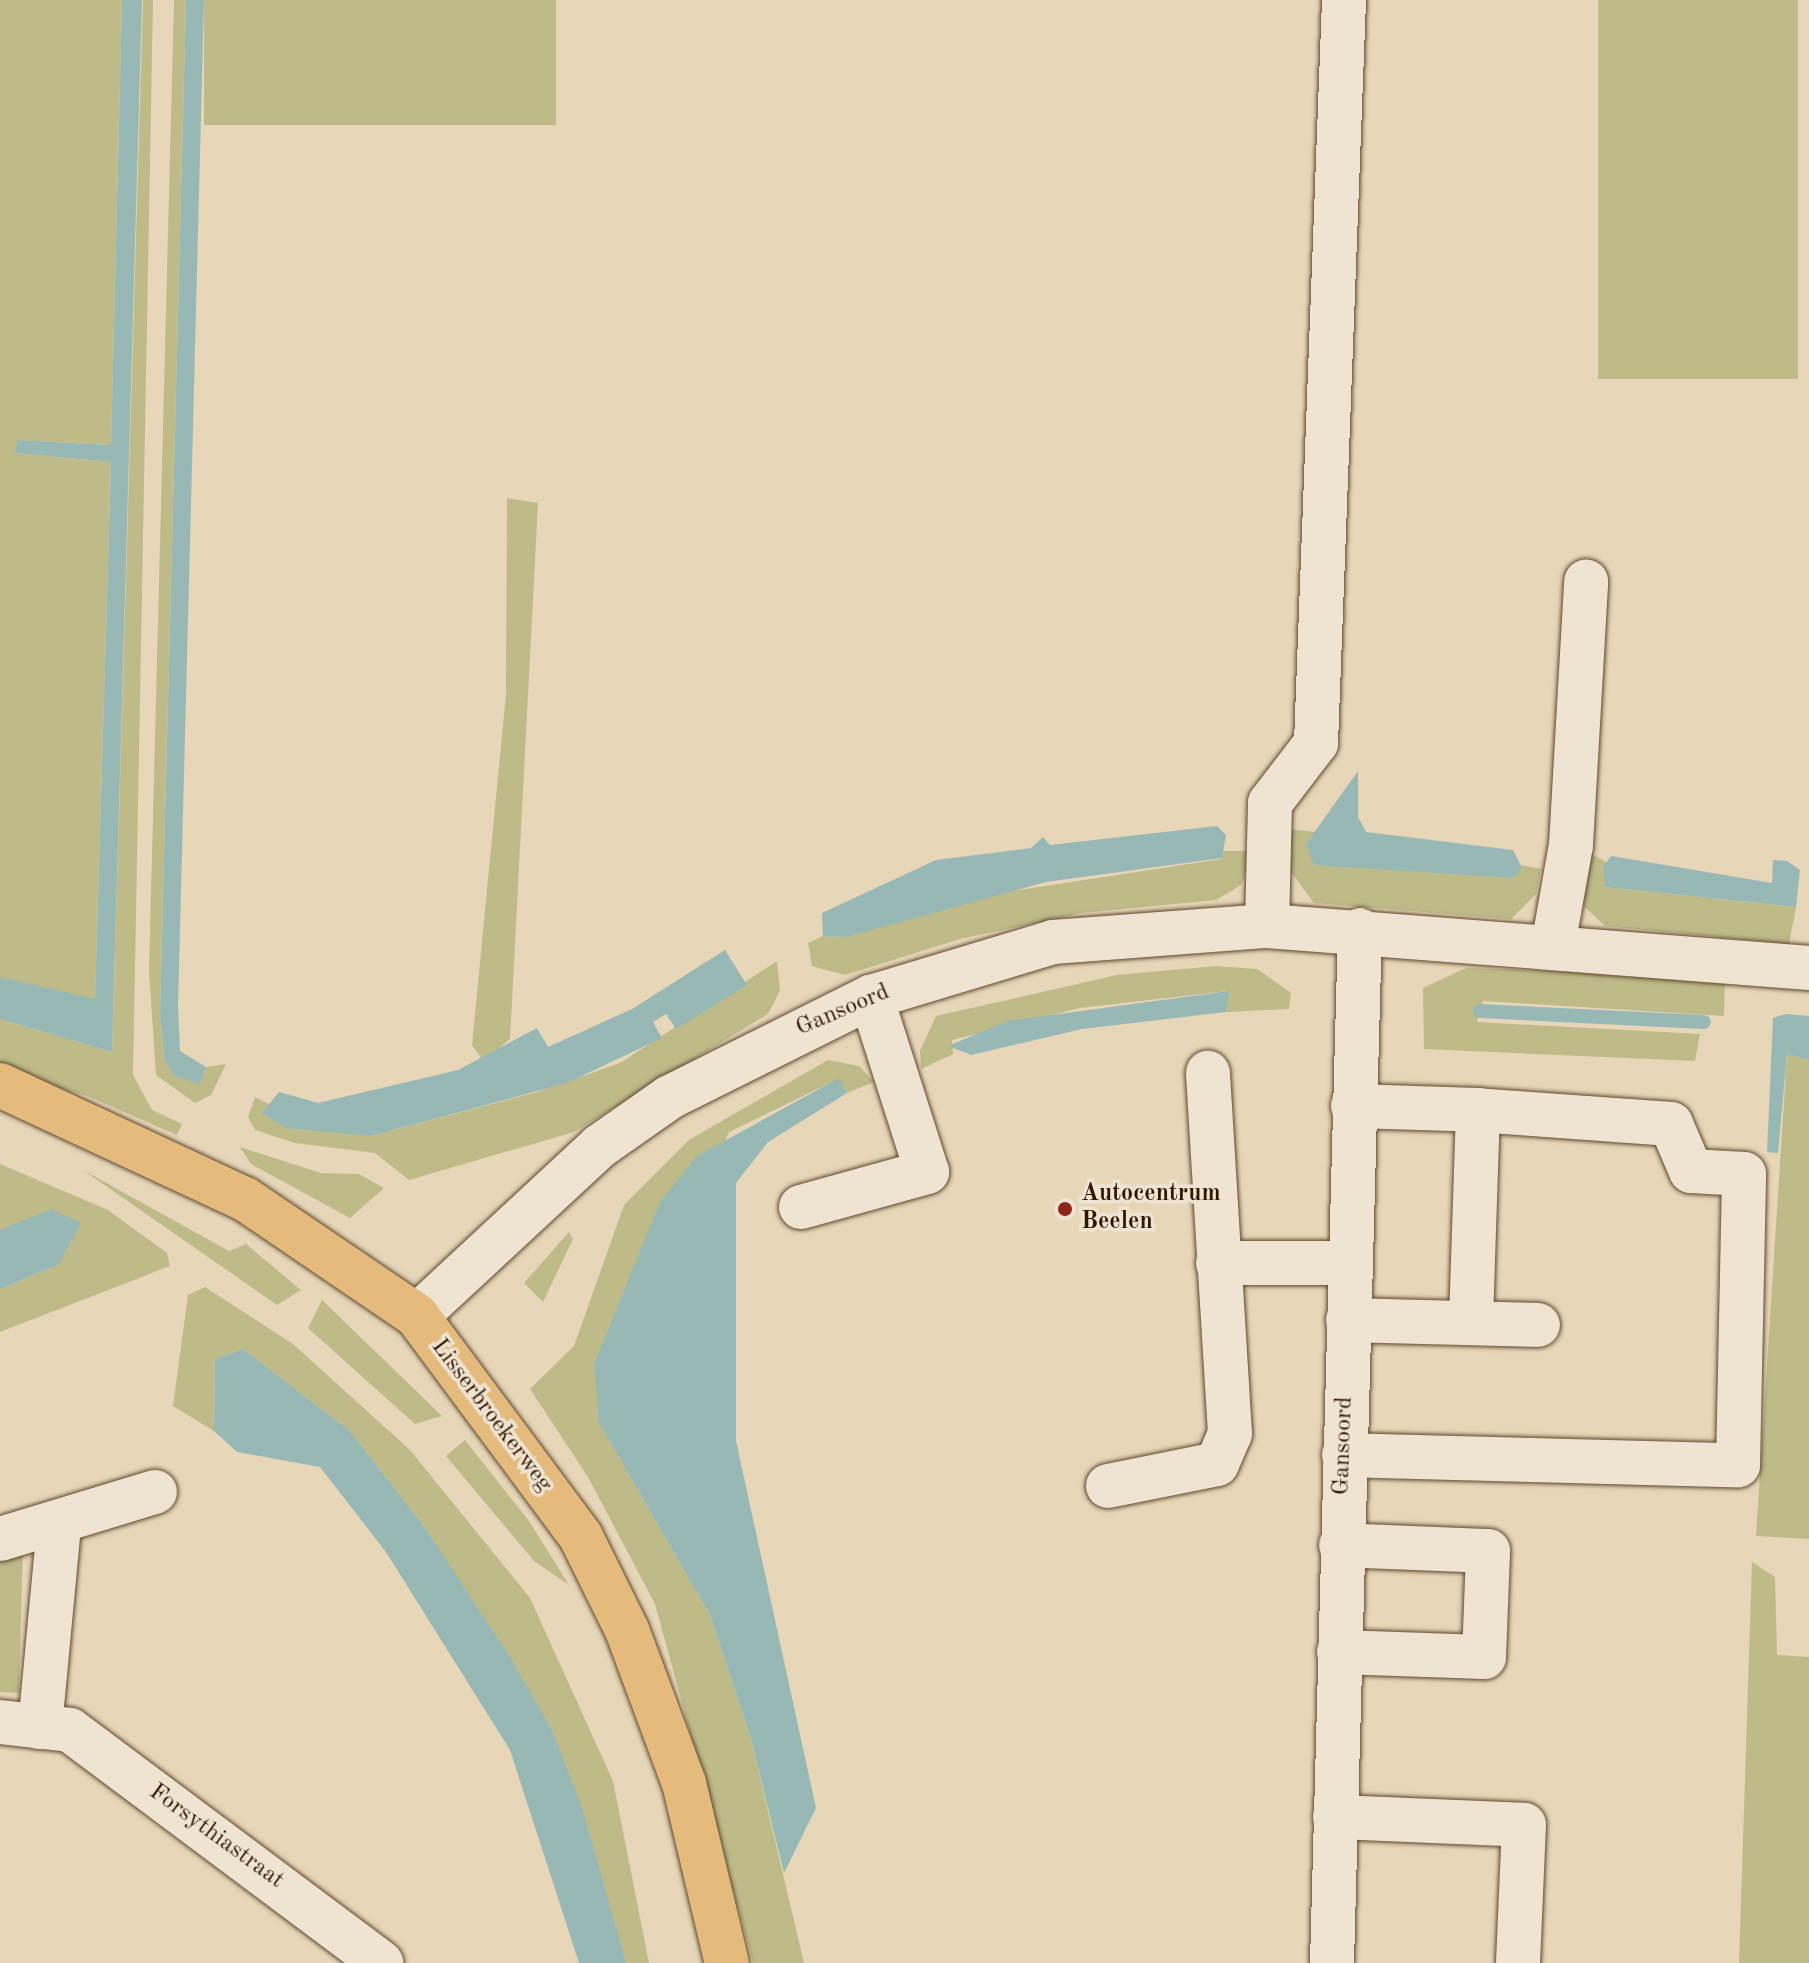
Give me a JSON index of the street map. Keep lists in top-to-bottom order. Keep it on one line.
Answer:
{"streets":{"main road":["Lisserbroekerweg"],"street":["Gansoord","Forsythiastraat"]},"crossings":[["Gansoord","Lisserbroekerweg"]],"places":["Autocentrum Beelen"]}
